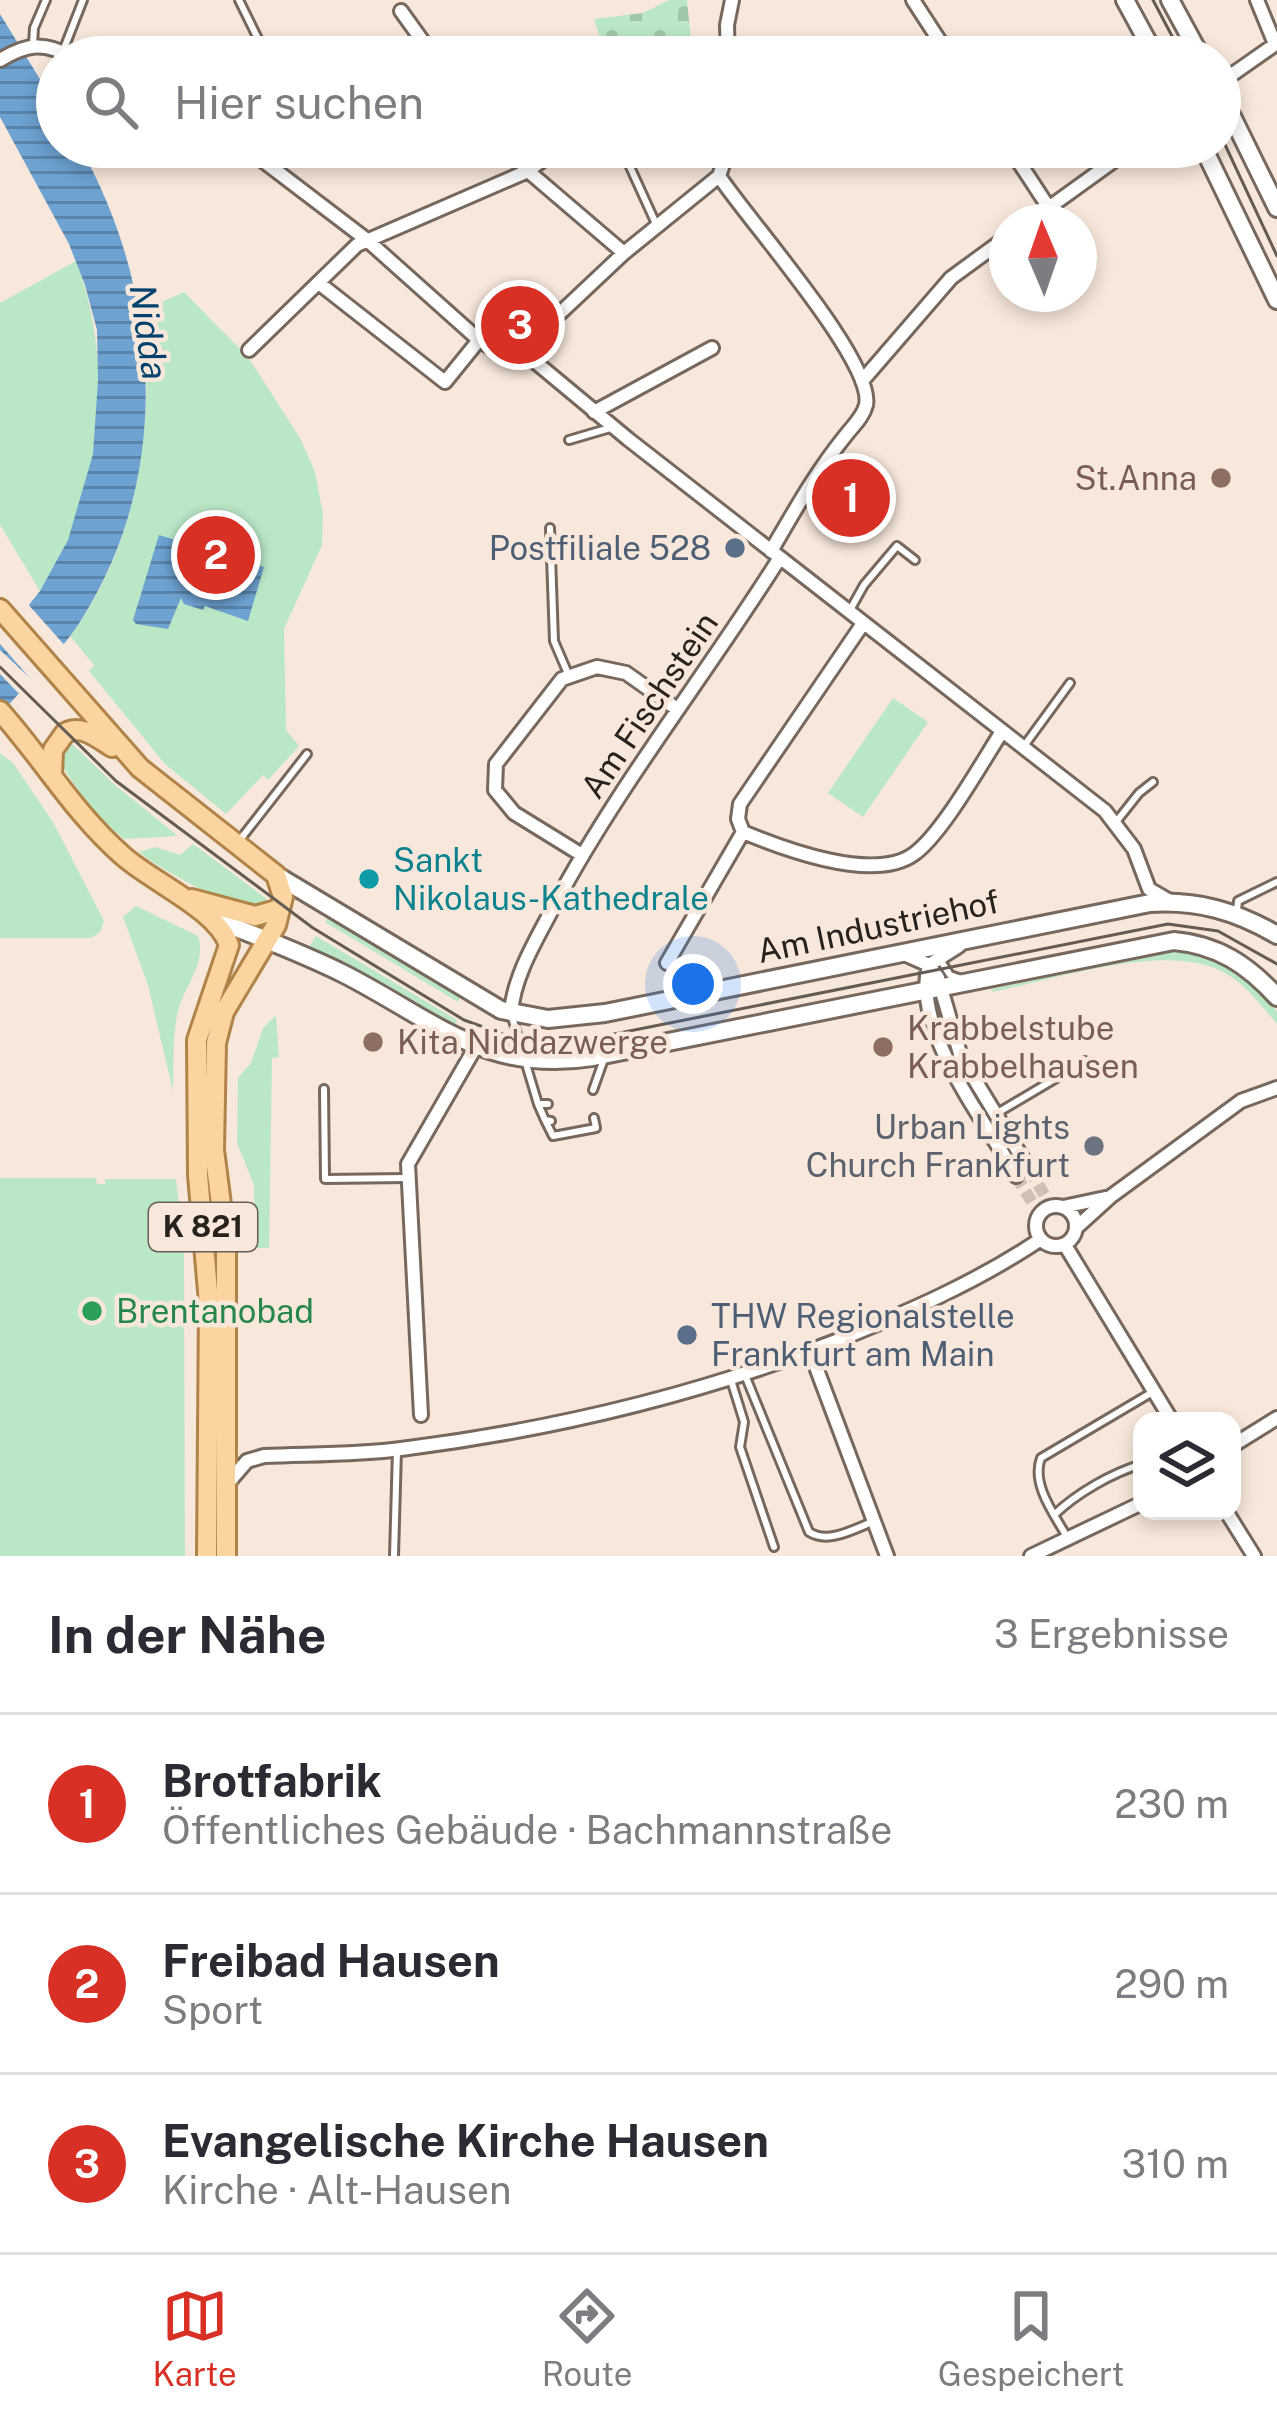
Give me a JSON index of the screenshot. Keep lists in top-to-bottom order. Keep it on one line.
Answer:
{"streets":{"main road":["Am Industriehof","K 821"],"street":["Am Fischstein"]},"crossings":[["Am Fischstein","Am Industriehof"],["Am Industriehof","K 821"]],"water":["Nidda"],"places":["St.Anna","Postfiliale 528","Sankt Nikolaus-Kathedrale","Kita Niddazwerge","Krabbelstube Krabbelhausen","Urban Lights Church Frankfurt","Brentanobad","THW Regionalstelle Frankfurt am Main"],"north":"top","page":{"search":"Hier suchen","pins":["3","1","2"],"heading":["In der Nähe","3 Ergebnisse"],"list":[{"mark":"1","name":"Brotfabrik","note":"Öffentliches Gebäude · Bachmannstraße","value":"230 m"},{"mark":"2","name":"Freibad Hausen","note":"Sport","value":"290 m"},{"mark":"3","name":"Evangelische Kirche Hausen","note":"Kirche · Alt-Hausen","value":"310 m"}],"nav":["Karte","Route","Gespeichert"]}}
